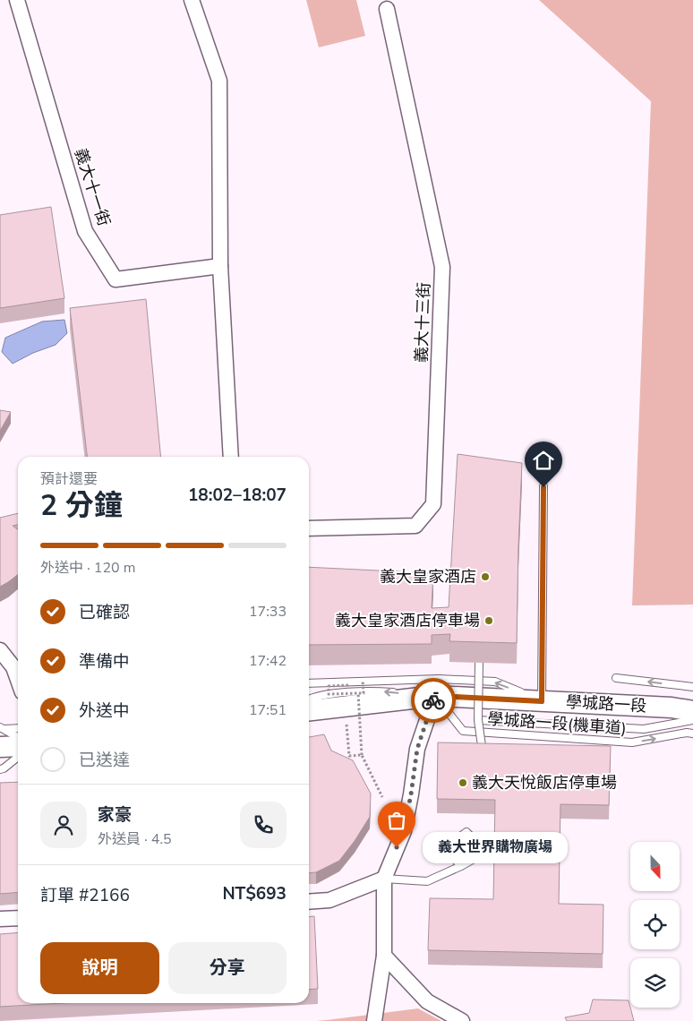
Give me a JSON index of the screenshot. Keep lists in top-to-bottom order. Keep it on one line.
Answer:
{"streets":{"main road":["學城路一段"],"street":["義大十一街","義大十三街"],"lane":["學城路一段(機車道)"]},"crossings":[["學城路一段","學城路一段(機車道)"]],"places":["義大皇家酒店","義大皇家酒店停車場","義大天悅飯店停車場","義大世界購物廣場"],"north":"bottom","page":{"heading":["2 分鐘","預計還要","18:02–18:07"],"panel":["家豪","外送員 · 4.5","訂單 #2166","NT$693"],"bar":"外送中 · 120 m","list":[["已確認","17:33"],["準備中","17:42"],["外送中","17:51"],"已送達"],"bubble":"義大世界購物廣場","buttons":["說明","分享"]}}
